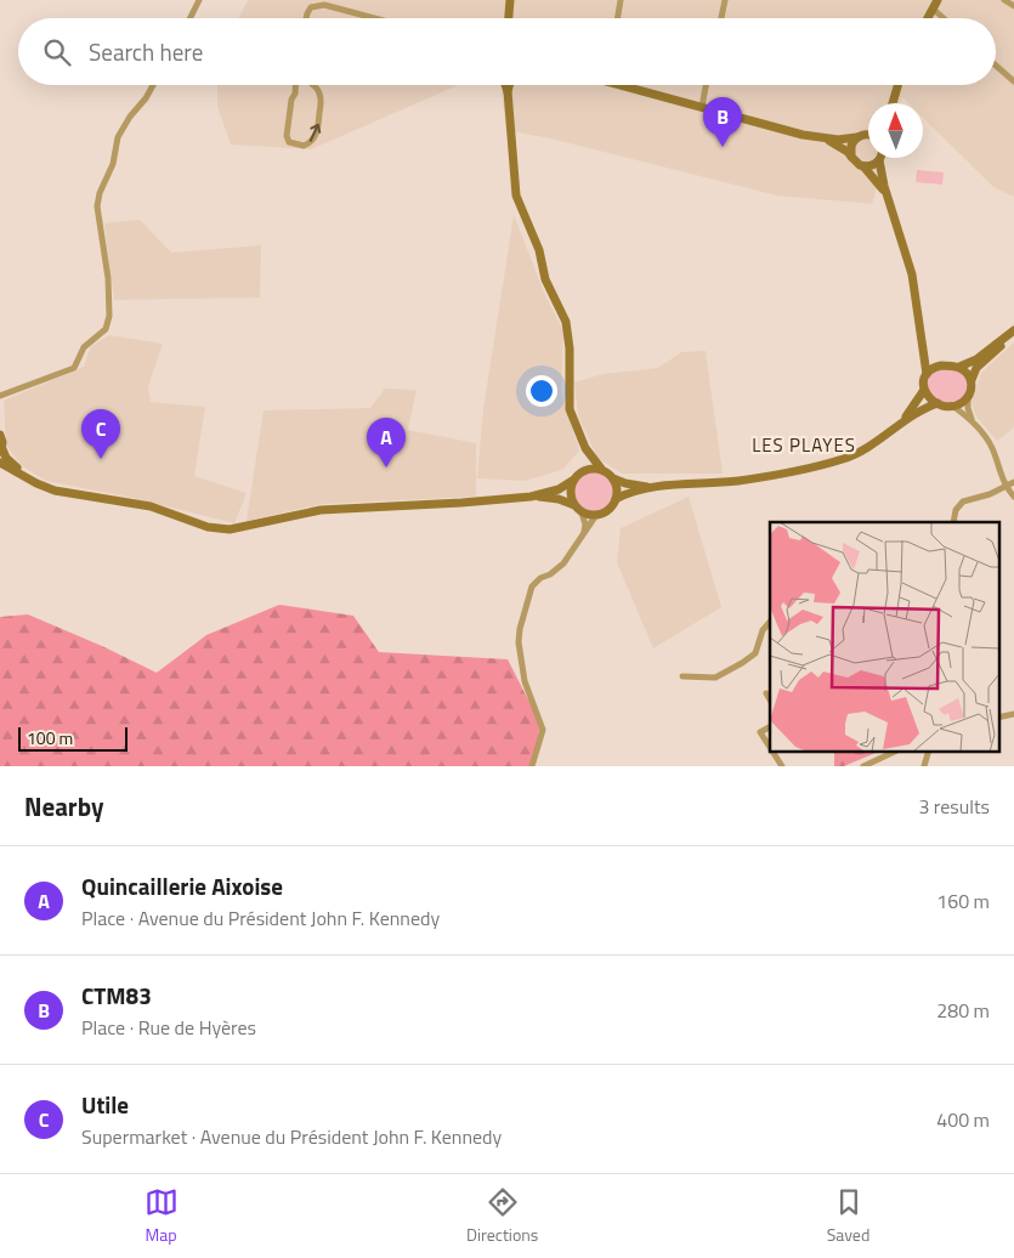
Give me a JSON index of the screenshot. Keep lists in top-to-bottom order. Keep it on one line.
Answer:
{"districts":["LES PLAYES"],"scale_bar":"100 m","north":"top","page":{"search":"Search here","pins":["B","C","A"],"scale":"100 m","heading":["Nearby","3 results"],"list":[{"mark":"A","name":"Quincaillerie Aixoise","note":"Place · Avenue du Président John F. Kennedy","value":"160 m"},{"mark":"B","name":"CTM83","note":"Place · Rue de Hyères","value":"280 m"},{"mark":"C","name":"Utile","note":"Supermarket · Avenue du Président John F. Kennedy","value":"400 m"}],"nav":["Map","Directions","Saved"]}}
